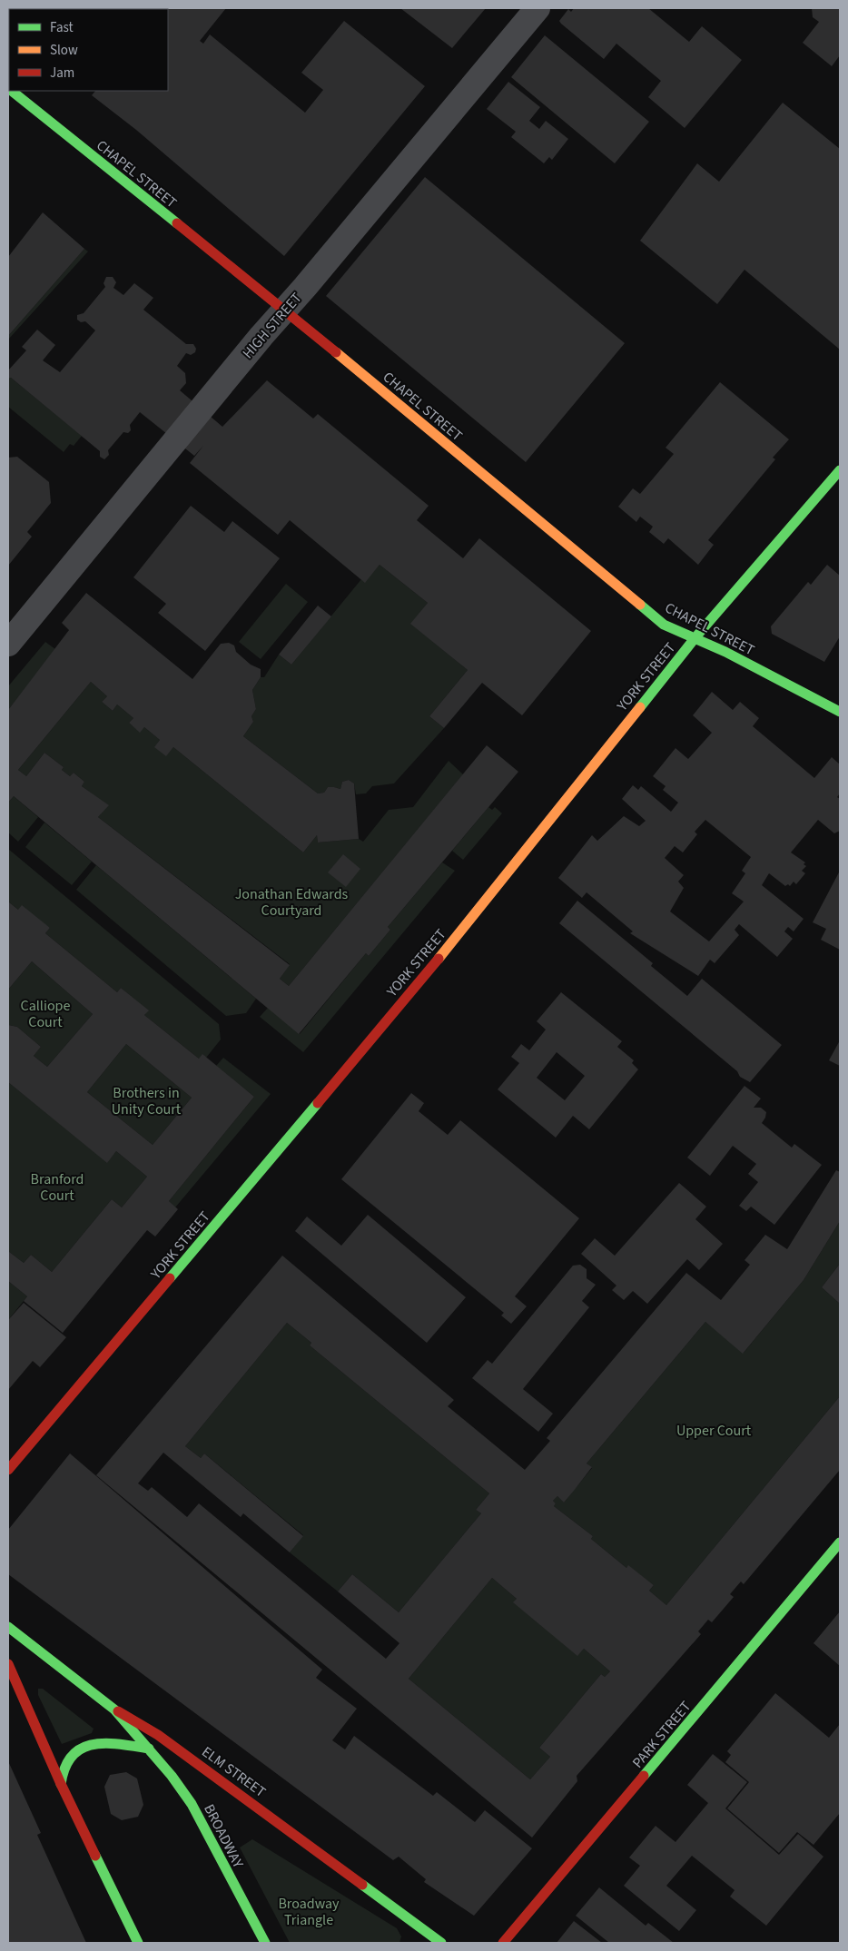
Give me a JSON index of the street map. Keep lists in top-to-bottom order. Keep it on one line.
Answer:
{"streets":{"main road":["CHAPEL STREET","YORK STREET","PARK STREET","ELM STREET","BROADWAY"],"street":["HIGH STREET"]},"crossings":[["CHAPEL STREET","HIGH STREET"],["CHAPEL STREET","YORK STREET"],["ELM STREET","BROADWAY"]],"parks":["Jonathan Edwards Courtyard","Calliope Court","Brothers in Unity Court","Branford Court","Upper Court","Broadway Triangle"],"legend":["Fast","Slow","Jam"]}
